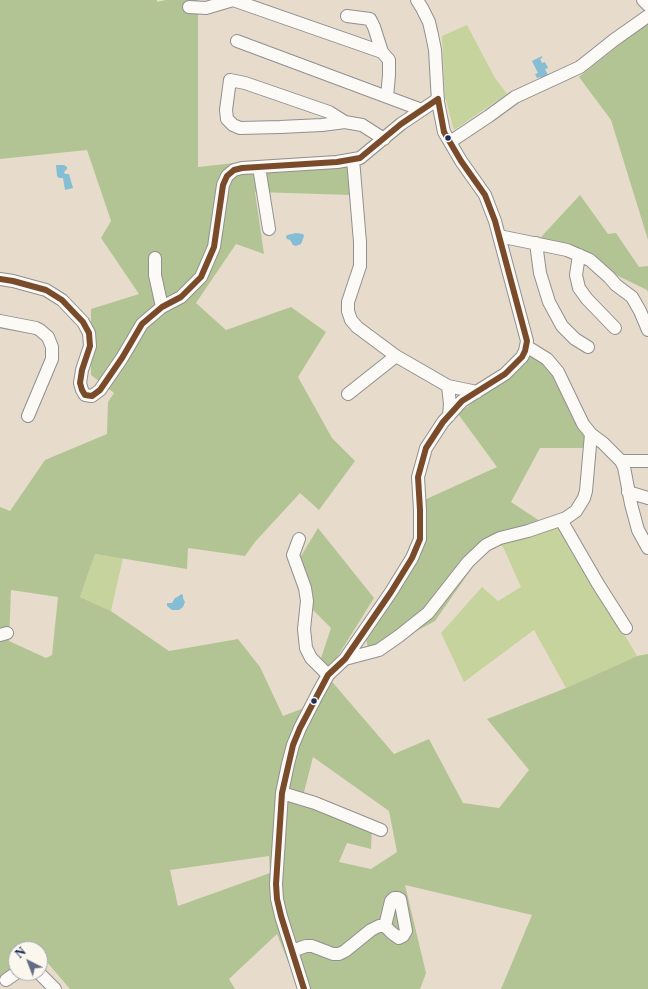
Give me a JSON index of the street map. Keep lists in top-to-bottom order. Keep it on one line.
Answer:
{"north":"top left"}
